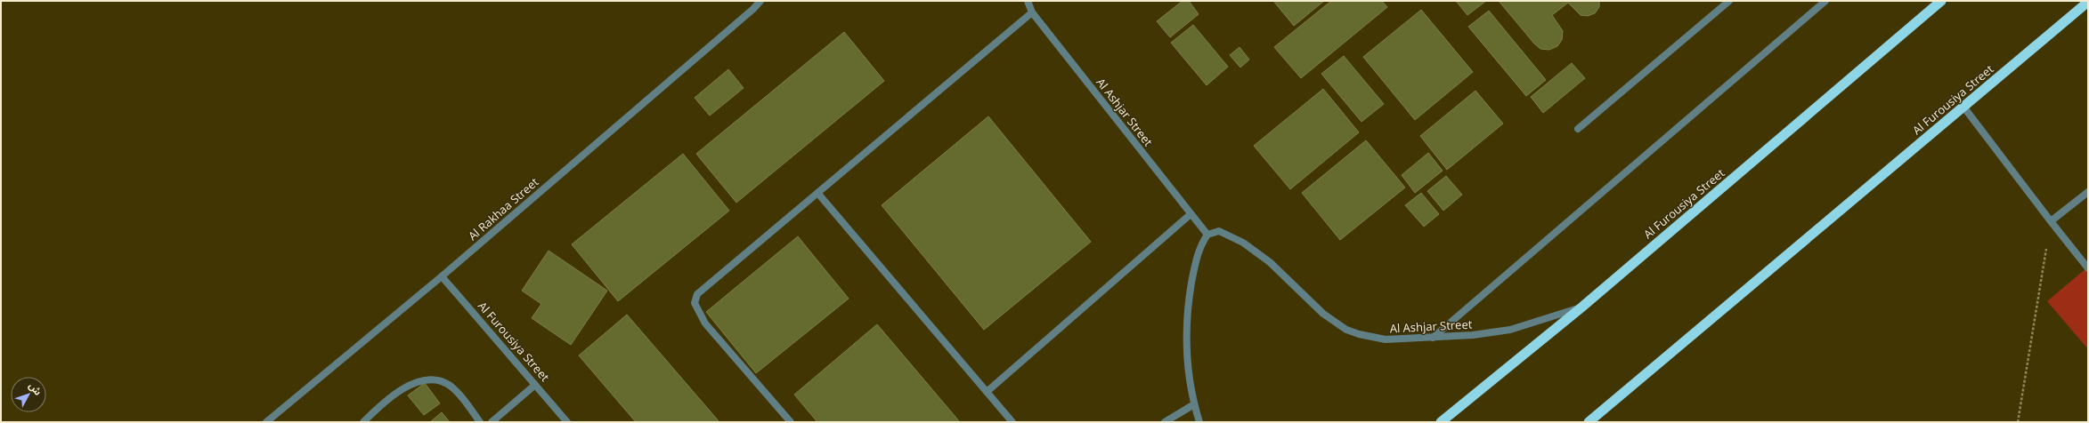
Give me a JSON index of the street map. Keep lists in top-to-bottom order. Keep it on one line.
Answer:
{"streets":{"highway":["Al Furousiya Street"],"street":["Al Ashjar Street","Al Rakhaa Street"]},"crossings":[["Al Furousiya Street","Al Ashjar Street"],["Al Furousiya Street","Al Rakhaa Street"]],"north":"top right"}
